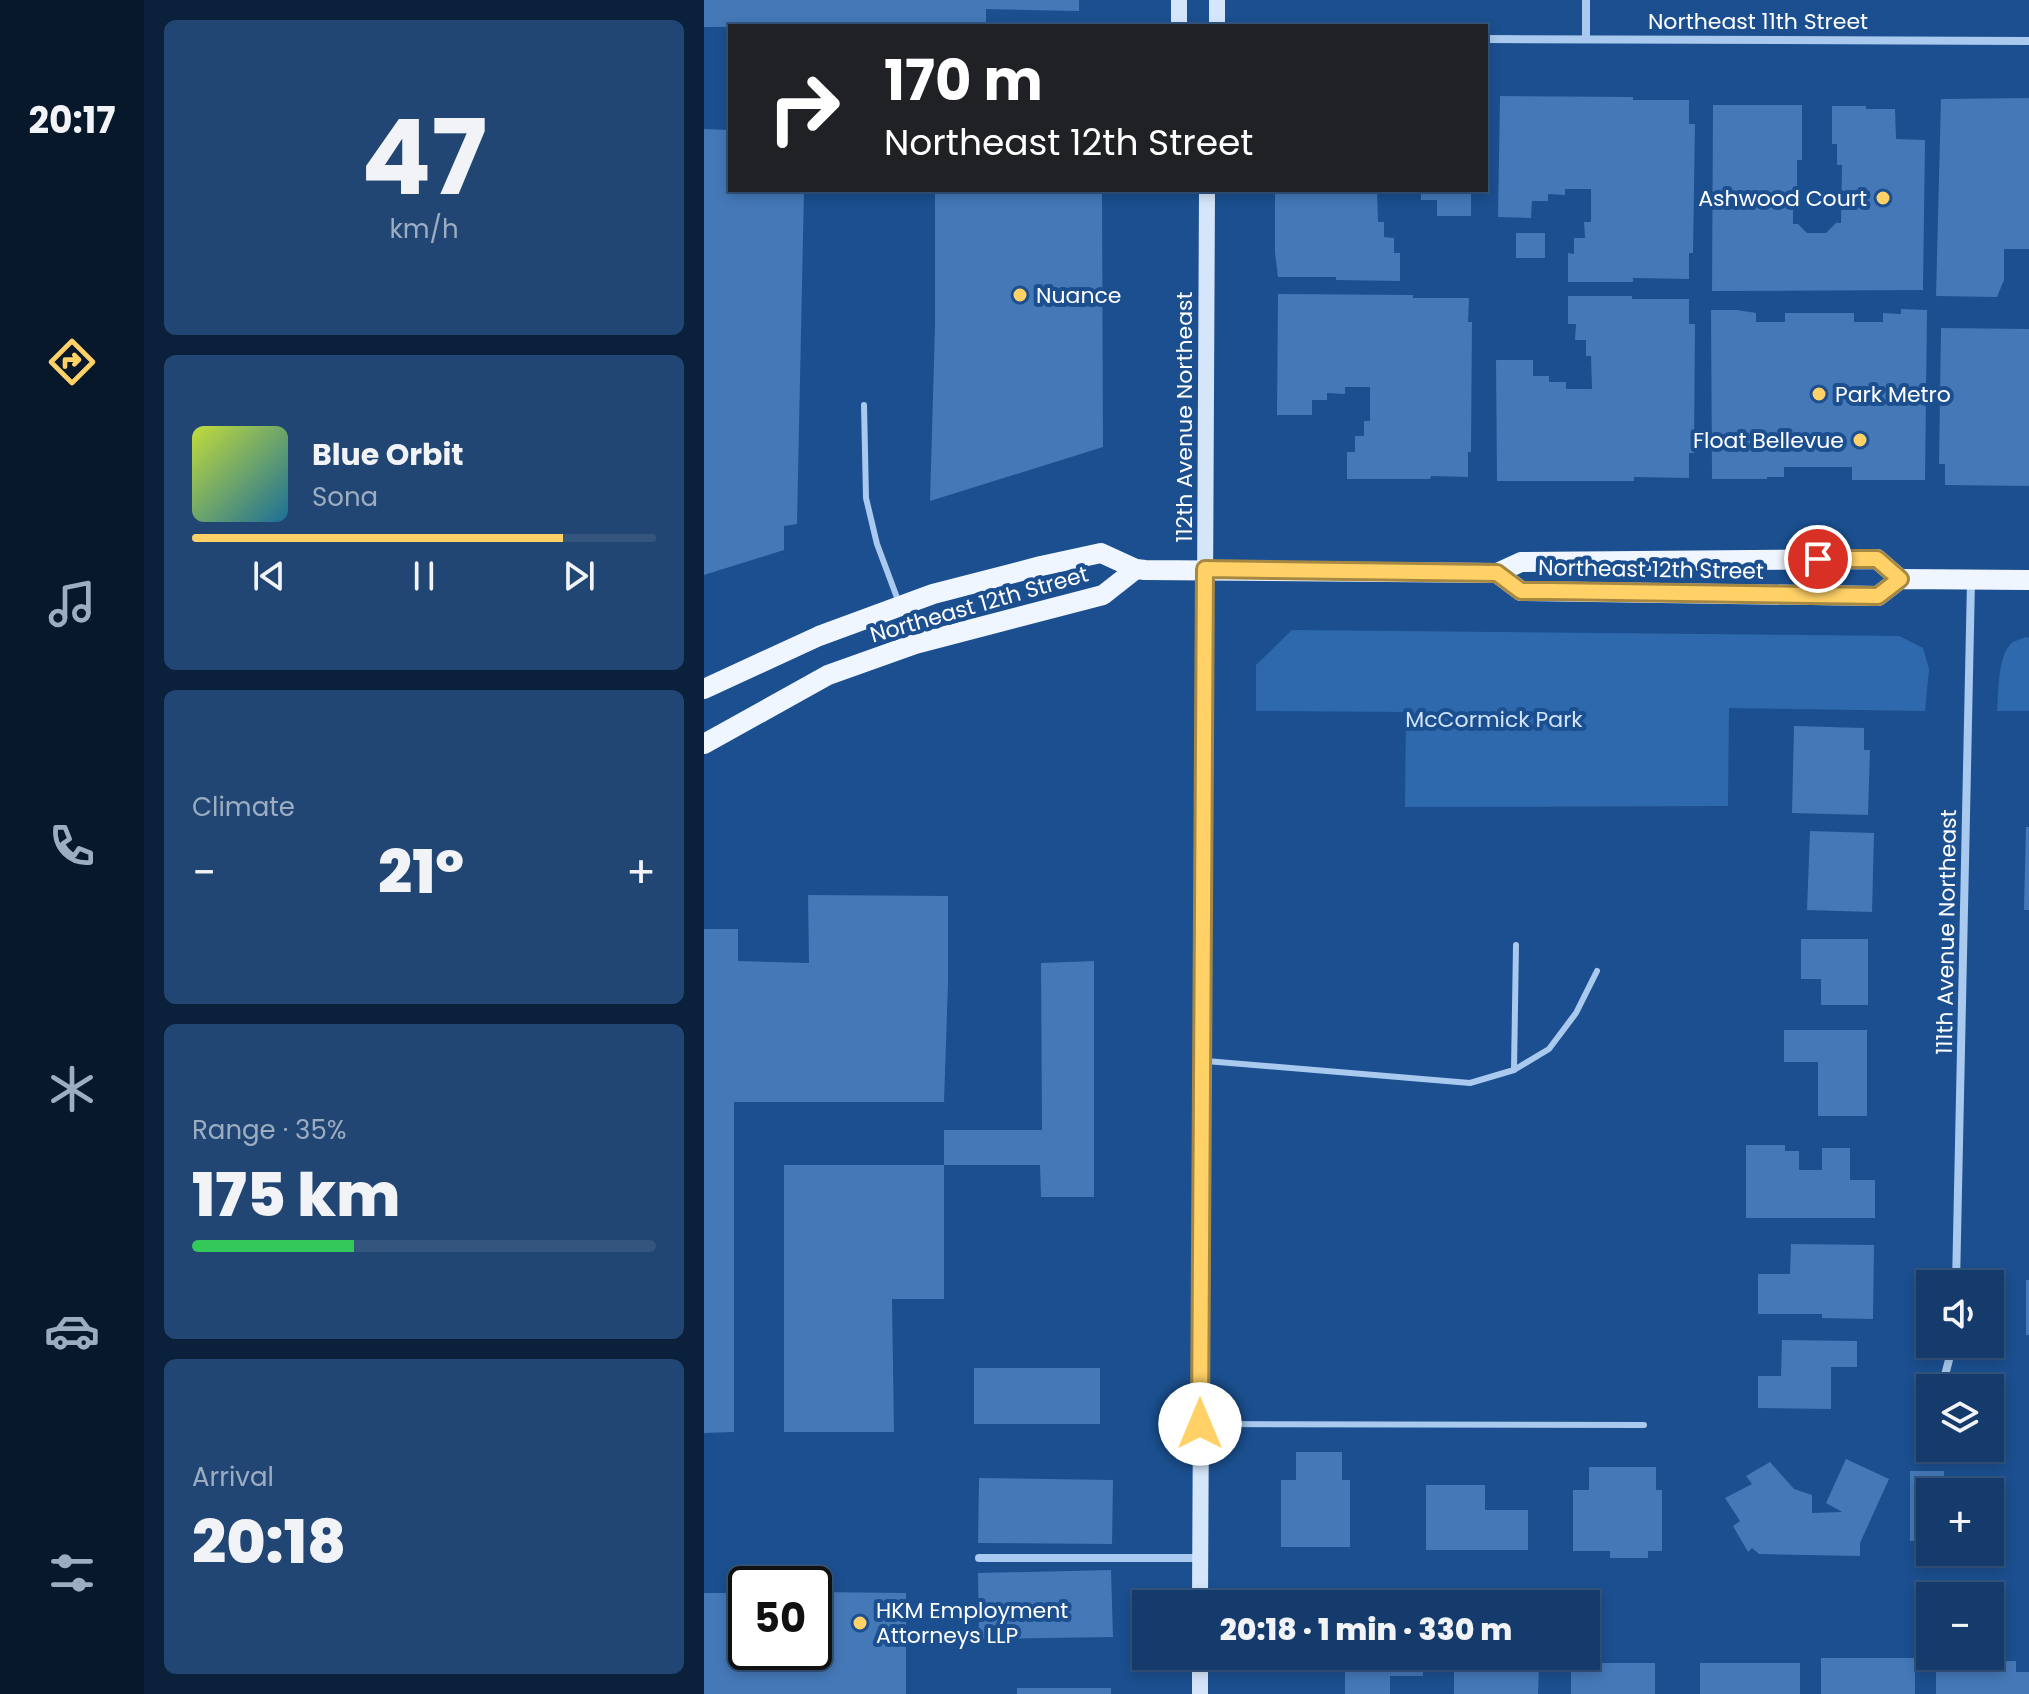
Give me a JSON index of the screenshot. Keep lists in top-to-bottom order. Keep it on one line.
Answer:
{"streets":{"main road":["112th Avenue Northeast","Northeast 12th Street"],"street":["Northeast 11th Street","111th Avenue Northeast"]},"crossings":[["112th Avenue Northeast","Northeast 12th Street"],["Northeast 12th Street","111th Avenue Northeast"]],"parks":["McCormick Park"],"places":["Ashwood Court","Nuance","Park Metro","Float Bellevue","HKM Employment Attorneys LLP"],"page":{"tabs":"20:17","tile":[["47","km/h"],"Climate",["Range · 35%","175 km"],["Arrival","20:18"]],"turn":["170 m","Northeast 12th Street"],"song":["Blue Orbit","Sona"],"heat":["−","21°","+"],"map_buttons":["+","−"],"limit":"50","trip":"20:18 · 1 min · 330 m"}}
